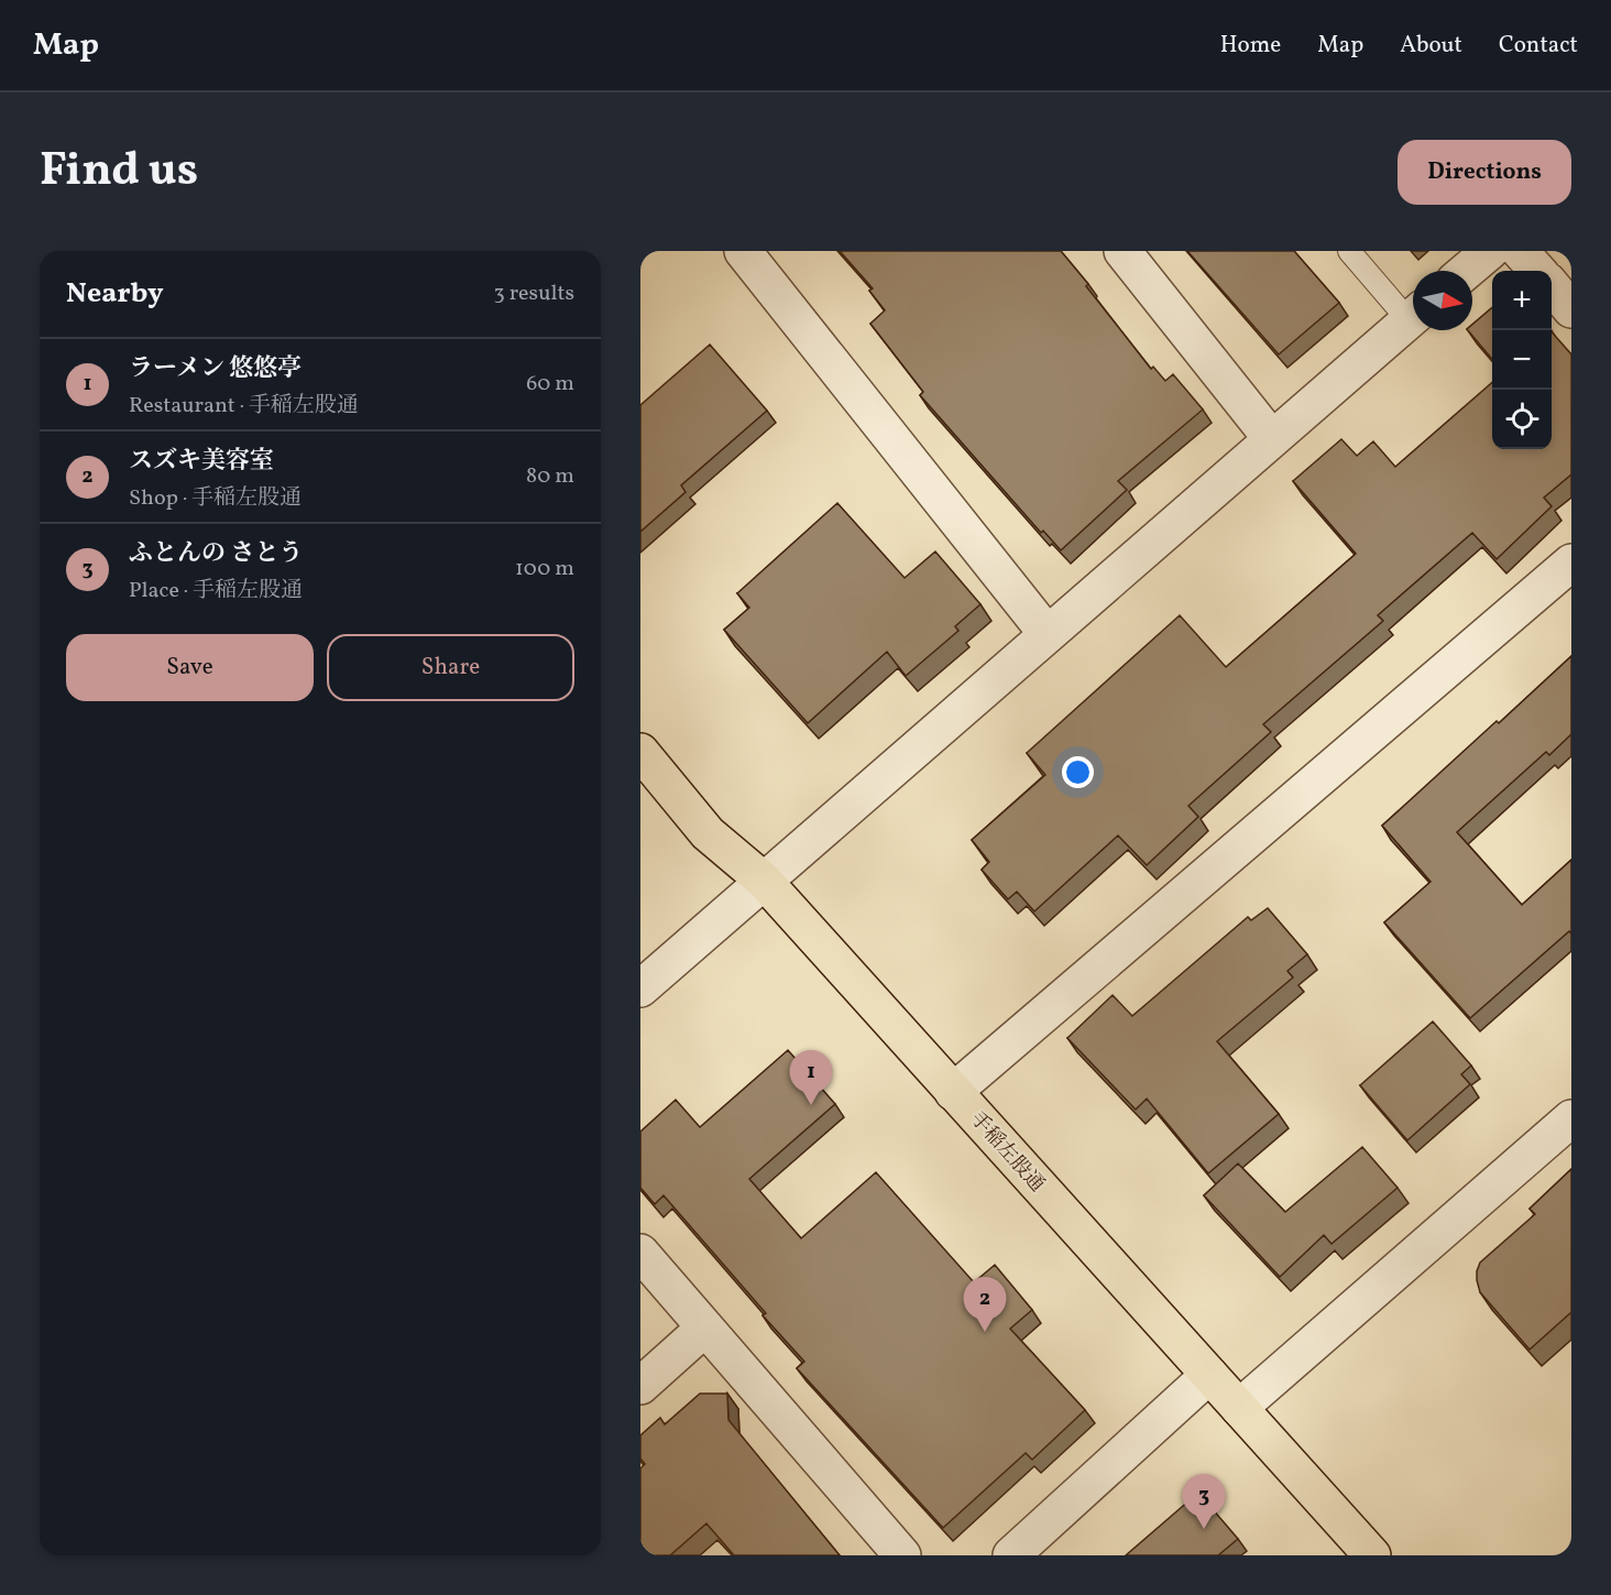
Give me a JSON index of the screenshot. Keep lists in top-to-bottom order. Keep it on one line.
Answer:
{"streets":{"main road":["手稲左股通"]},"north":"right","page":{"header":"Map","nav":["Home","Map","About","Contact"],"title":"Find us","buttons":["Directions",["Save","Share"]],"heading":["Nearby","3 results"],"map_buttons":["+","−"],"list":[{"mark":"1","name":"ラーメン 悠悠亭","note":"Restaurant · 手稲左股通","value":"60 m"},{"mark":"2","name":"スズキ美容室","note":"Shop · 手稲左股通","value":"80 m"},{"mark":"3","name":"ふとんの さとう","note":"Place · 手稲左股通","value":"100 m"}],"pins":["1","2","3"]}}
